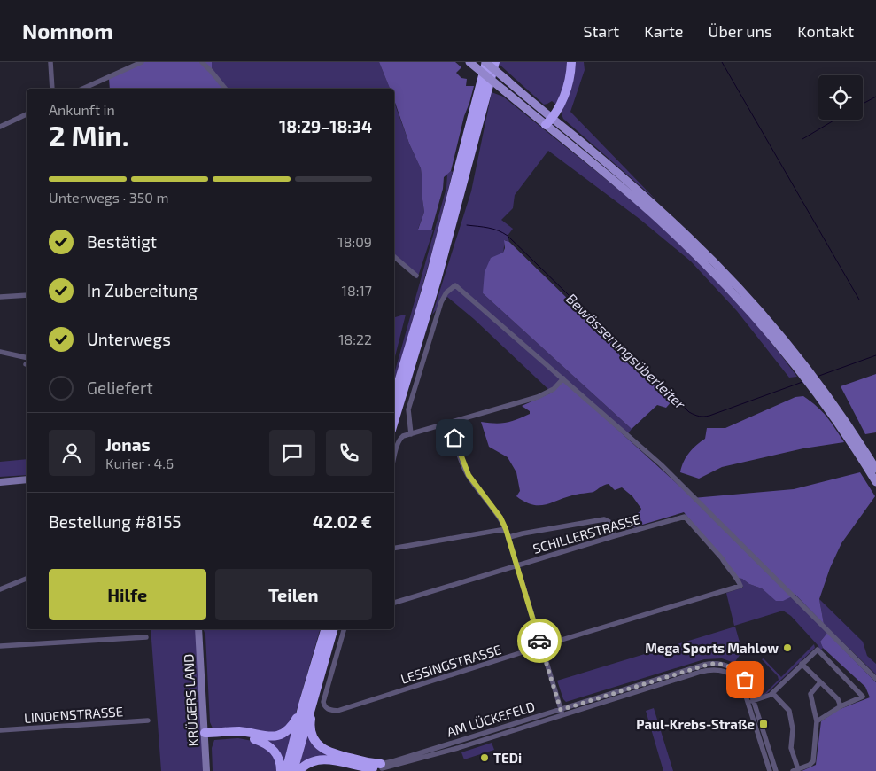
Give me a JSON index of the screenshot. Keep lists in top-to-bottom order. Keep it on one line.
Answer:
{"streets":{"street":["SCHILLERSTRASSE","LESSINGSTRASSE","KRÜGERS LAND","LINDENSTRASSE","AM LÜCKEFELD"]},"crossings":[["SCHILLERSTRASSE","LESSINGSTRASSE"]],"water":["Bewässerungsüberleiter"],"places":{"other":["Mega Sports Mahlow","TEDi"],"transit":["Paul-Krebs-Straße"]},"page":{"header":"Nomnom","nav":["Start","Karte","Über uns","Kontakt"],"heading":["2 Min.","Ankunft in","18:29–18:34"],"panel":["Jonas","Kurier · 4.6","Bestellung #8155","42.02 €"],"bar":"Unterwegs · 350 m","list":[["Bestätigt","18:09"],["In Zubereitung","18:17"],["Unterwegs","18:22"],"Geliefert"],"buttons":["Hilfe","Teilen"]}}
